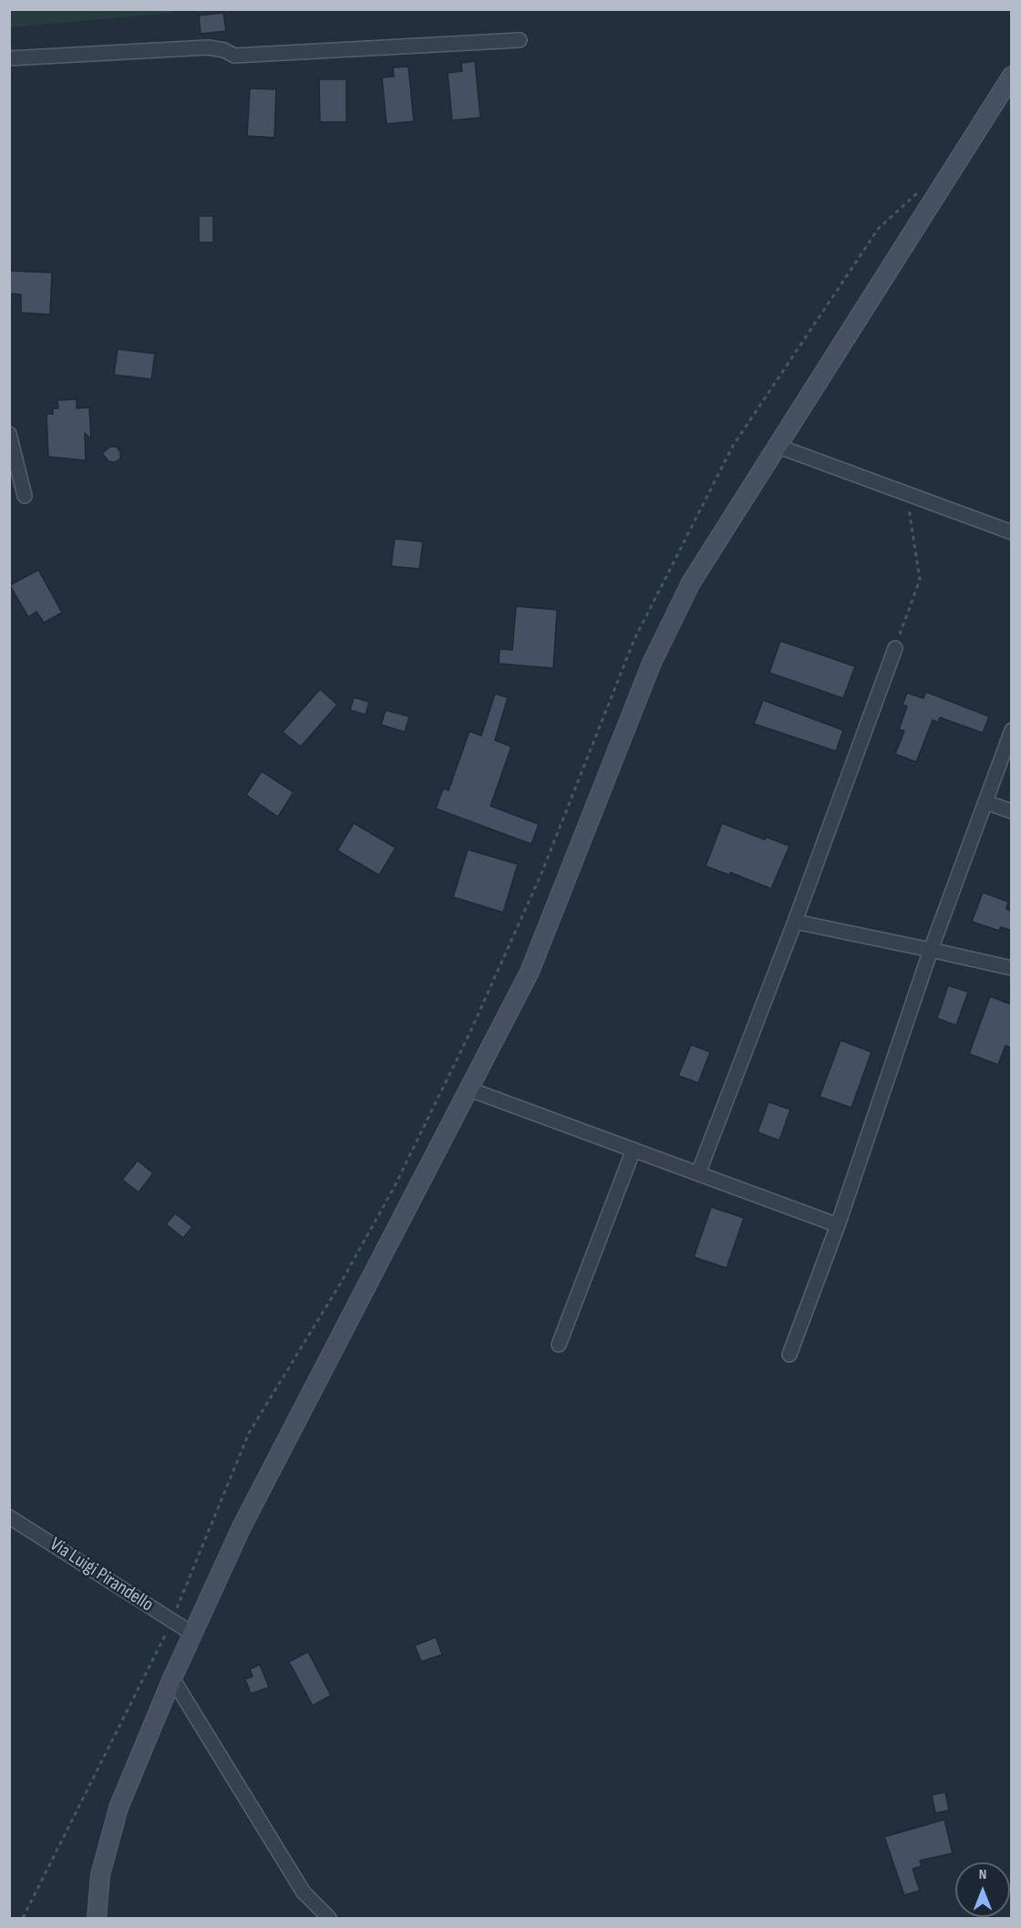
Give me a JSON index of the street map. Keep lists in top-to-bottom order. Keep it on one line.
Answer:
{"streets":{"street":["Via Luigi Pirandello"]},"north":"top"}
